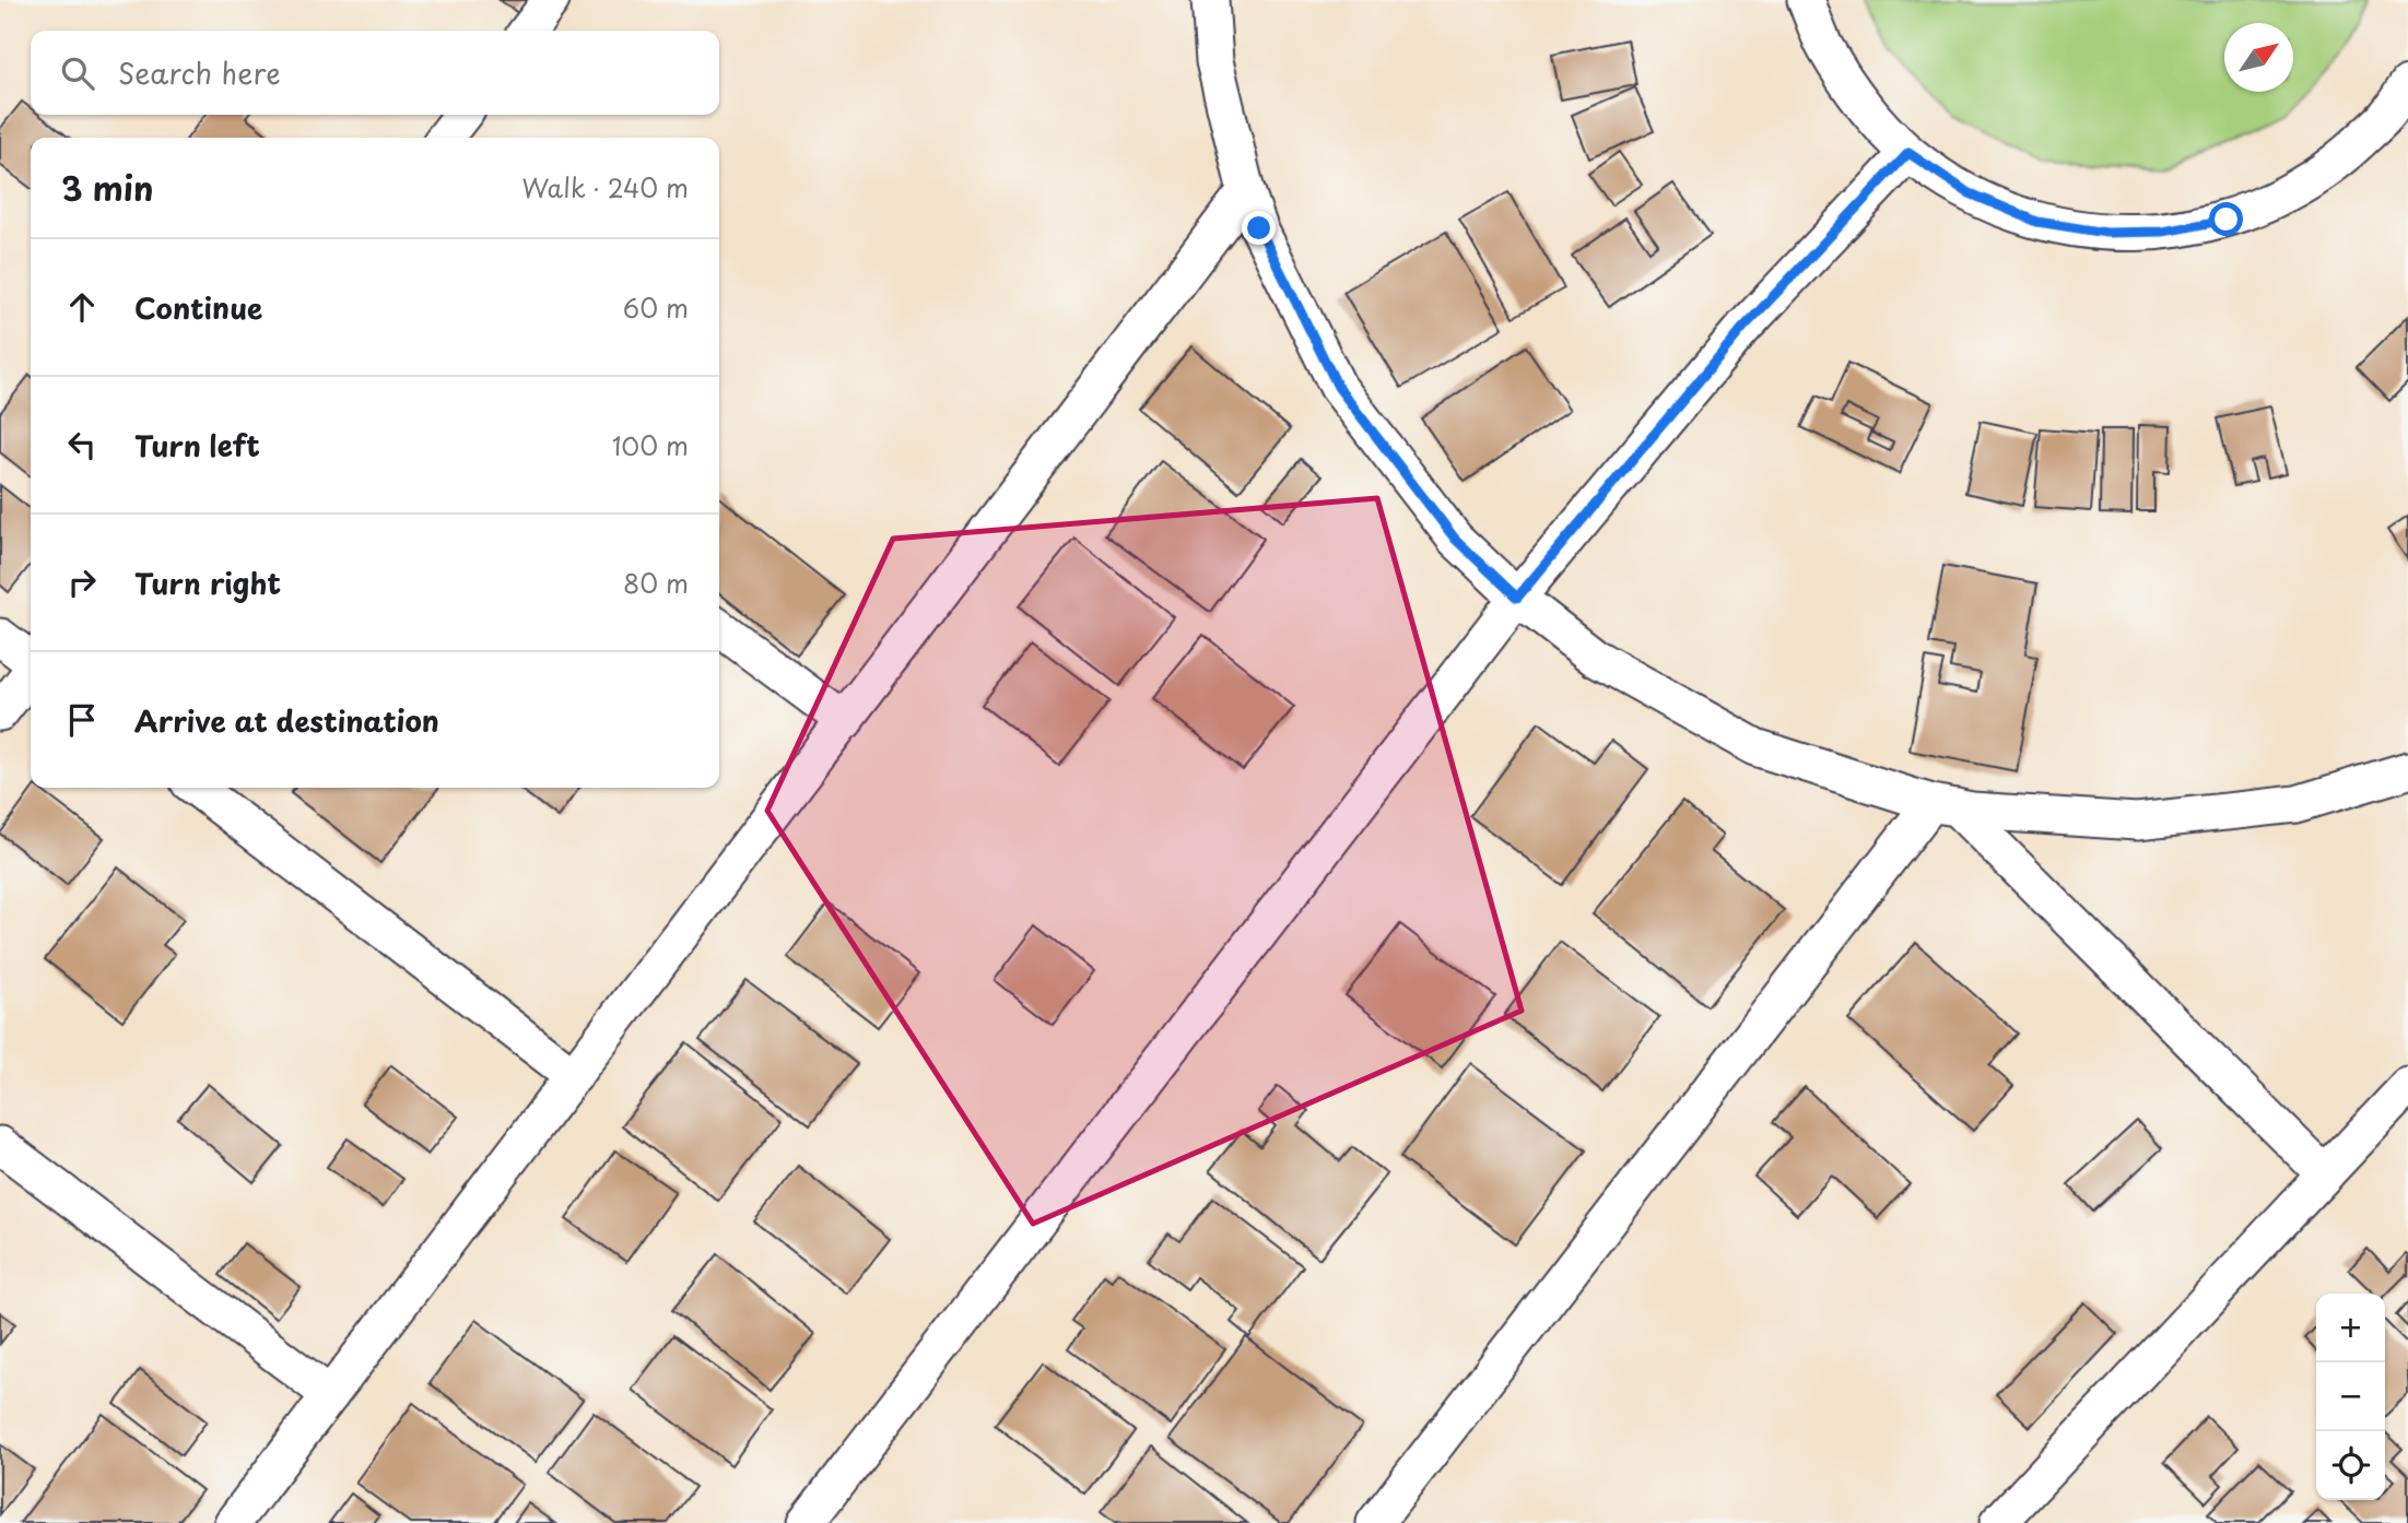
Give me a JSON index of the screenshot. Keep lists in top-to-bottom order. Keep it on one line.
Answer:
{"north":"top right","page":{"search":"Search here","heading":["3 min","Walk · 240 m"],"list":[["Continue","60 m"],["Turn left","100 m"],["Turn right","80 m"],"Arrive at destination"],"map_buttons":["+","−"]}}
